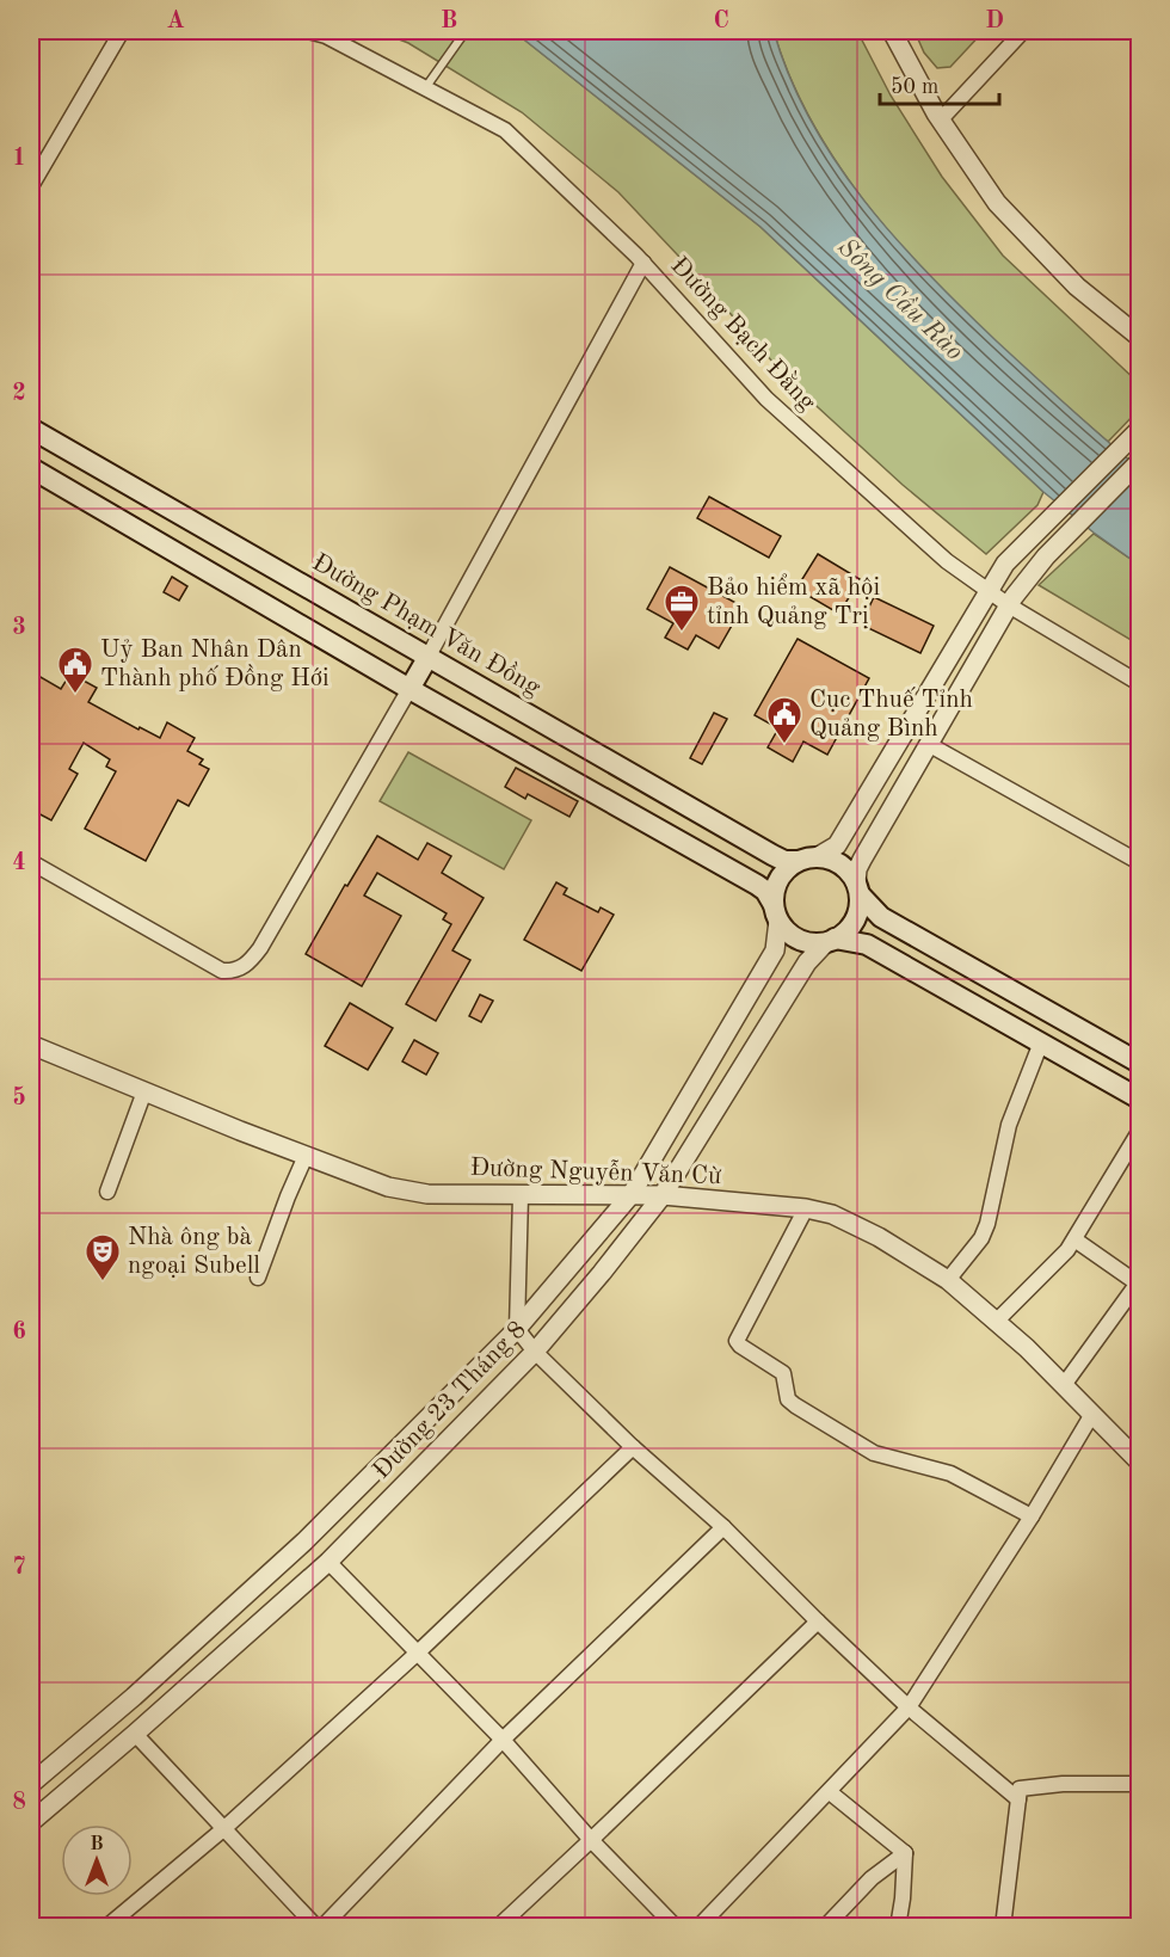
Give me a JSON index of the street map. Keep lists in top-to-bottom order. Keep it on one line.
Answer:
{"streets":{"main road":["Đường Phạm Văn Đồng"],"street":["Đường Bạch Đằng","Đường Nguyễn Văn Cừ","Đường 23 Tháng 8"]},"crossings":[["Đường Phạm Văn Đồng","Đường 23 Tháng 8"],["Đường Nguyễn Văn Cừ","Đường 23 Tháng 8"]],"water":["Sông Cầu Rào"],"places":{"office":["Bảo hiểm xã hội tỉnh Quảng Trị"],"public building":["Uỷ Ban Nhân Dân Thành phố Đồng Hới","Cục Thuế Tỉnh Quảng Bình"],"theatre":["Nhà ông bà ngoại Subell"]},"scale_bar":"50 m","north":"top","grid":{"columns":["A","B","C","D"],"rows":["1","2","3","4","5","6","7","8"]}}
